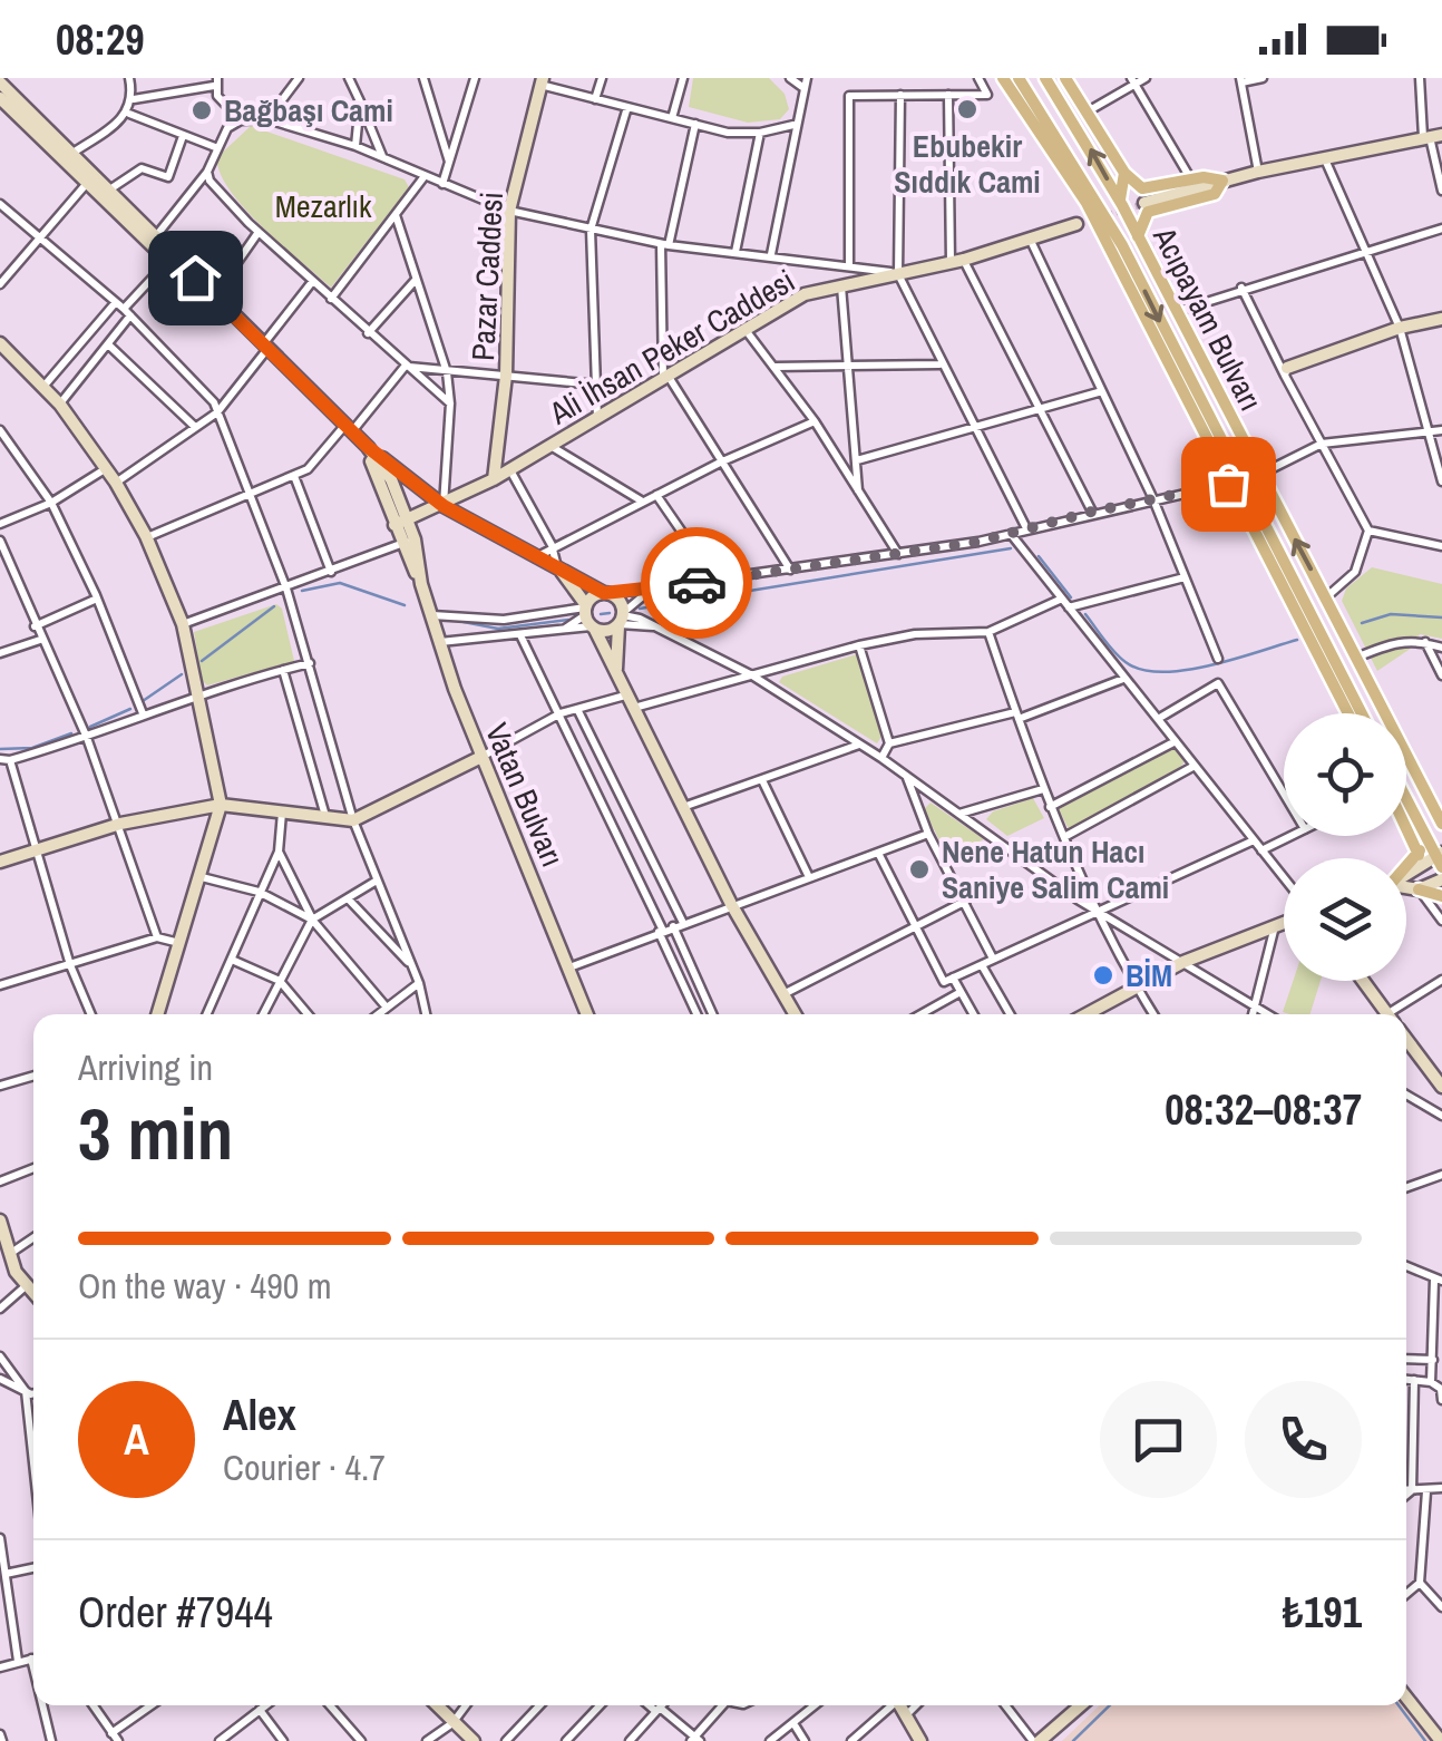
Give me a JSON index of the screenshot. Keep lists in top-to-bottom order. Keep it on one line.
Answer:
{"streets":{"main road":["Acıpayam Bulvarı"],"street":["Pazar Caddesi","Ali İhsan Peker Caddesi","Vatan Bulvarı"]},"crossings":[["Pazar Caddesi","Ali İhsan Peker Caddesi"],["Ali İhsan Peker Caddesi","Vatan Bulvarı"]],"parks":["Mezarlık"],"places":["Ebubekir Sıddık Cami","Bağbaşı Cami","Nene Hatun Hacı Saniye Salim Cami","BİM"],"page":{"status":"08:29","heading":["3 min","Arriving in","08:32–08:37"],"panel":["Alex","Courier · 4.7","Order #7944","₺191"],"bar":"On the way · 490 m","round":"A"}}
